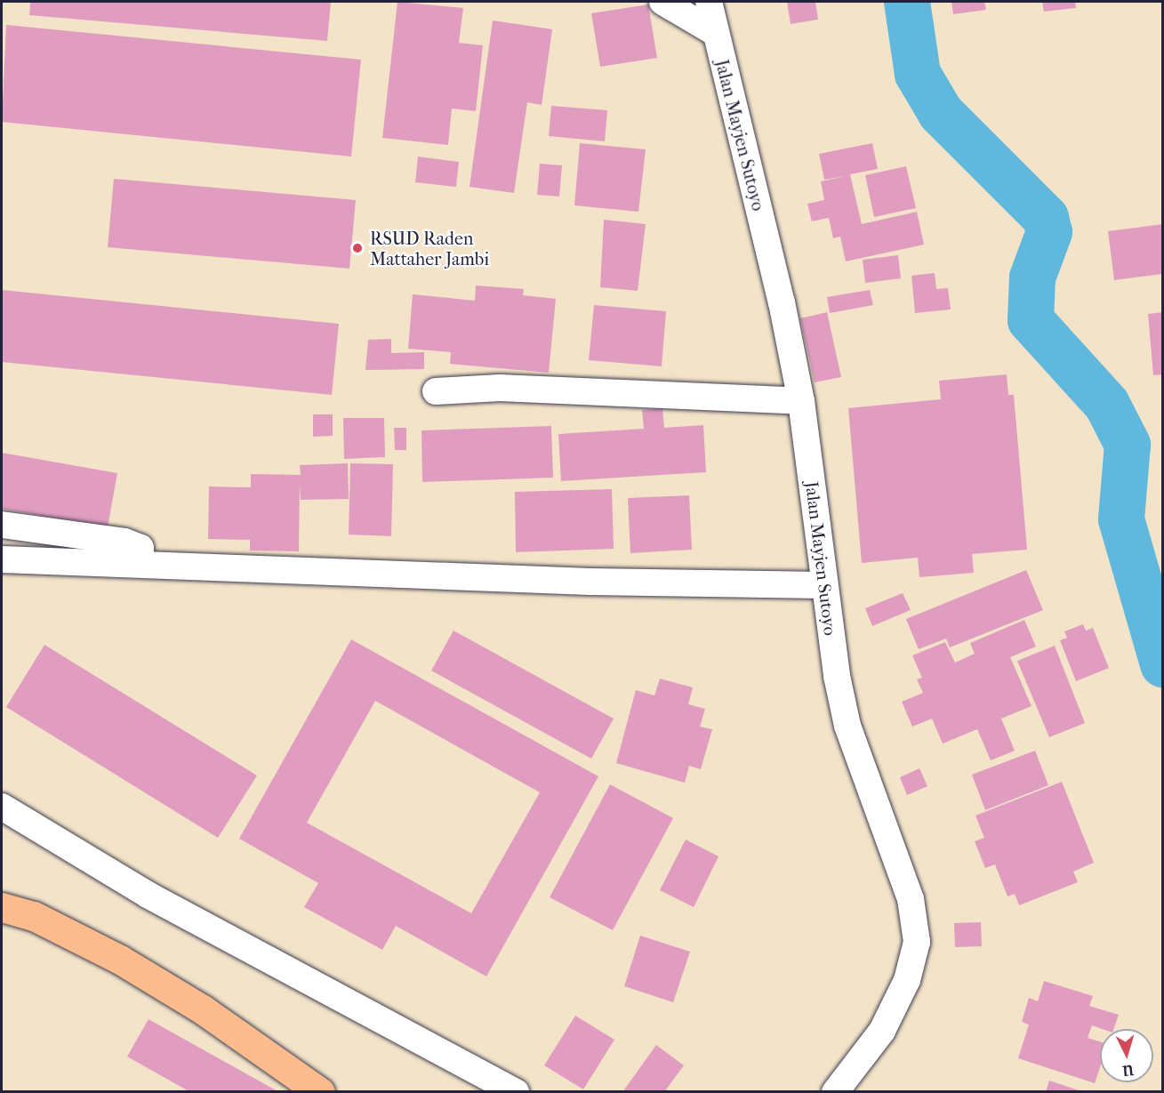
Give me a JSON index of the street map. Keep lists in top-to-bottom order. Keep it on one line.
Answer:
{"streets":{"street":["Jalan Mayjen Sutoyo"]},"places":["RSUD Raden Mattaher Jambi"],"north":"bottom"}
